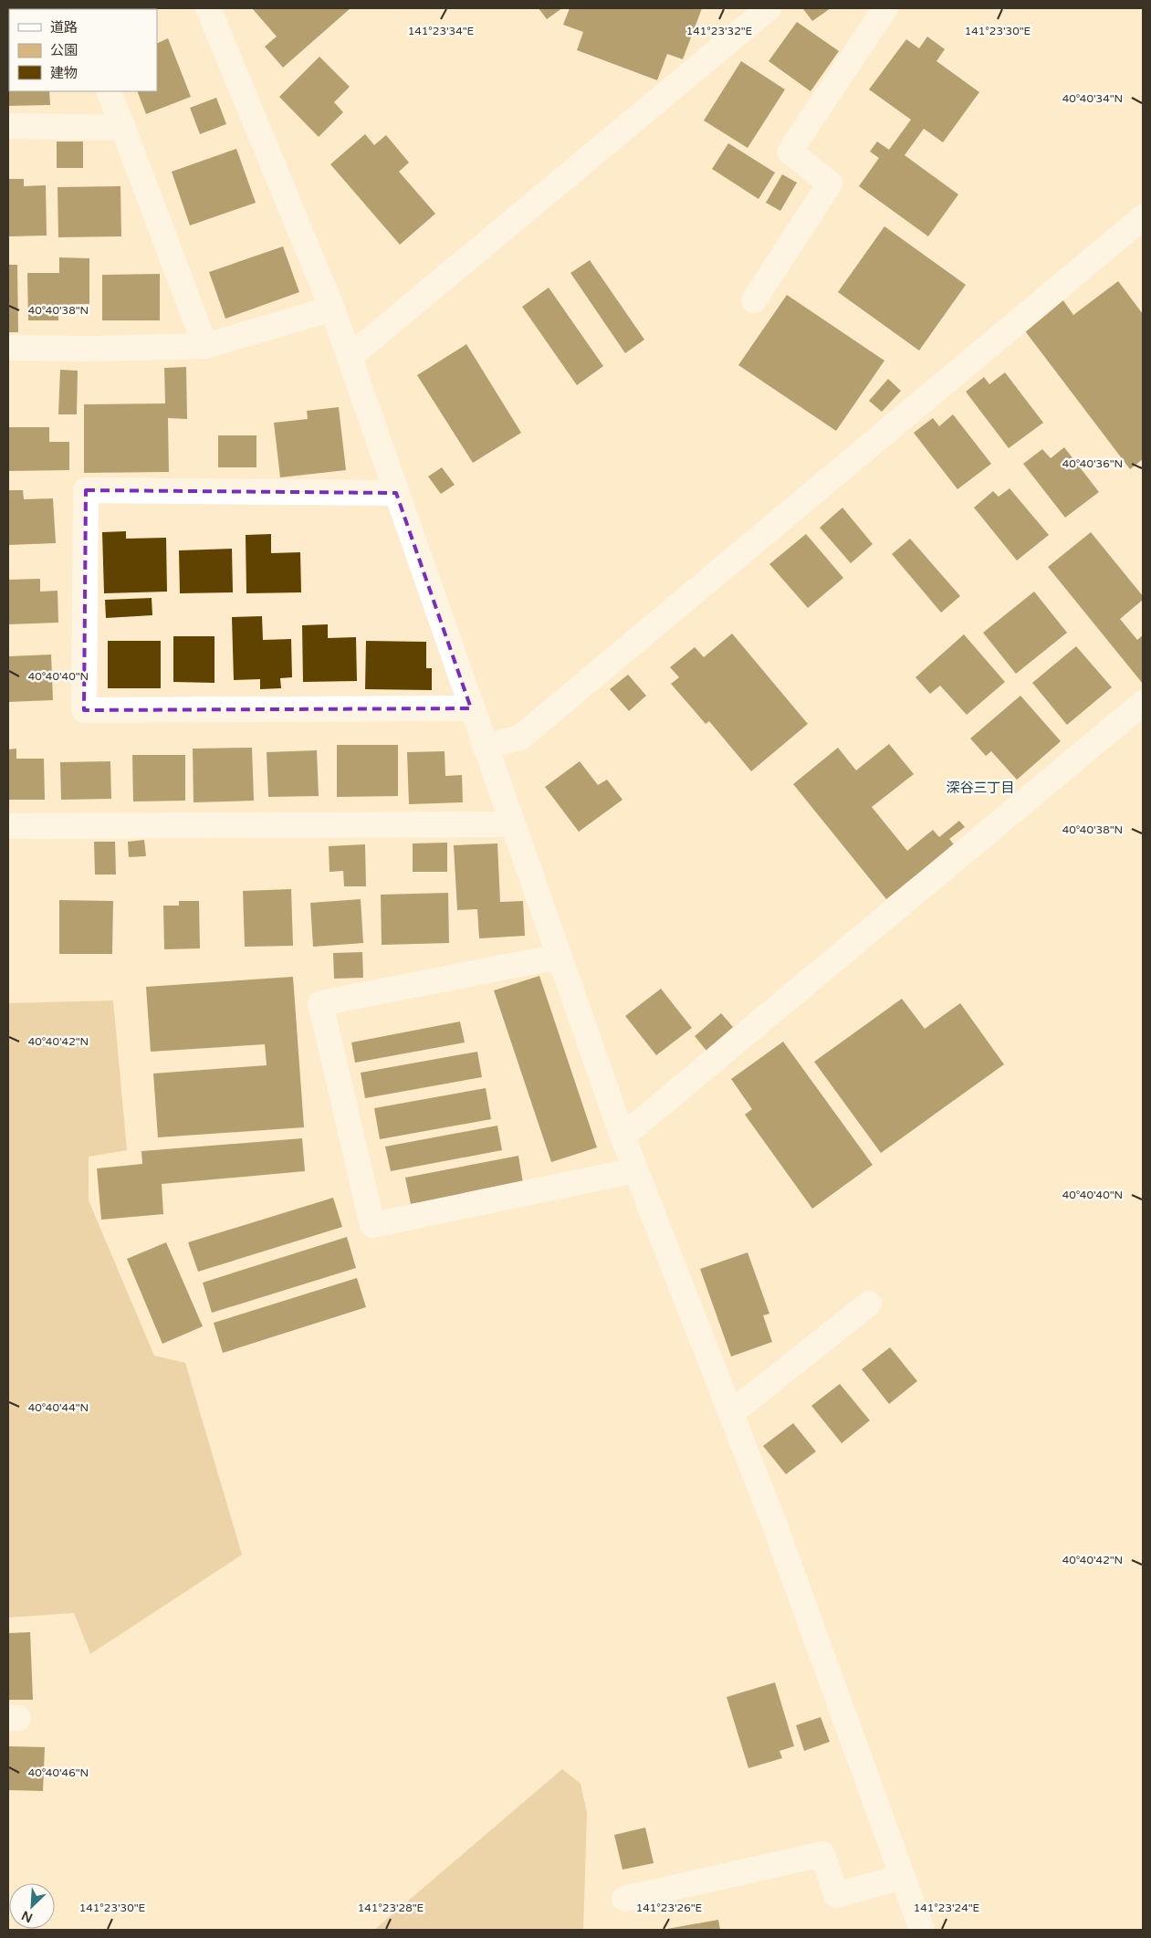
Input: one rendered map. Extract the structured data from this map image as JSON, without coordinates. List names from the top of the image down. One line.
{"districts":["深谷三丁目"],"legend":["道路","公園","建物"],"north":"bottom left","coordinates":["141°23'34\"E","141°23'32\"E","141°23'30\"E","40°40'34\"N","40°40'38\"N","40°40'36\"N","40°40'40\"N","40°40'42\"N","40°40'44\"N","40°40'46\"N","141°23'28\"E","141°23'26\"E","141°23'24\"E"]}
